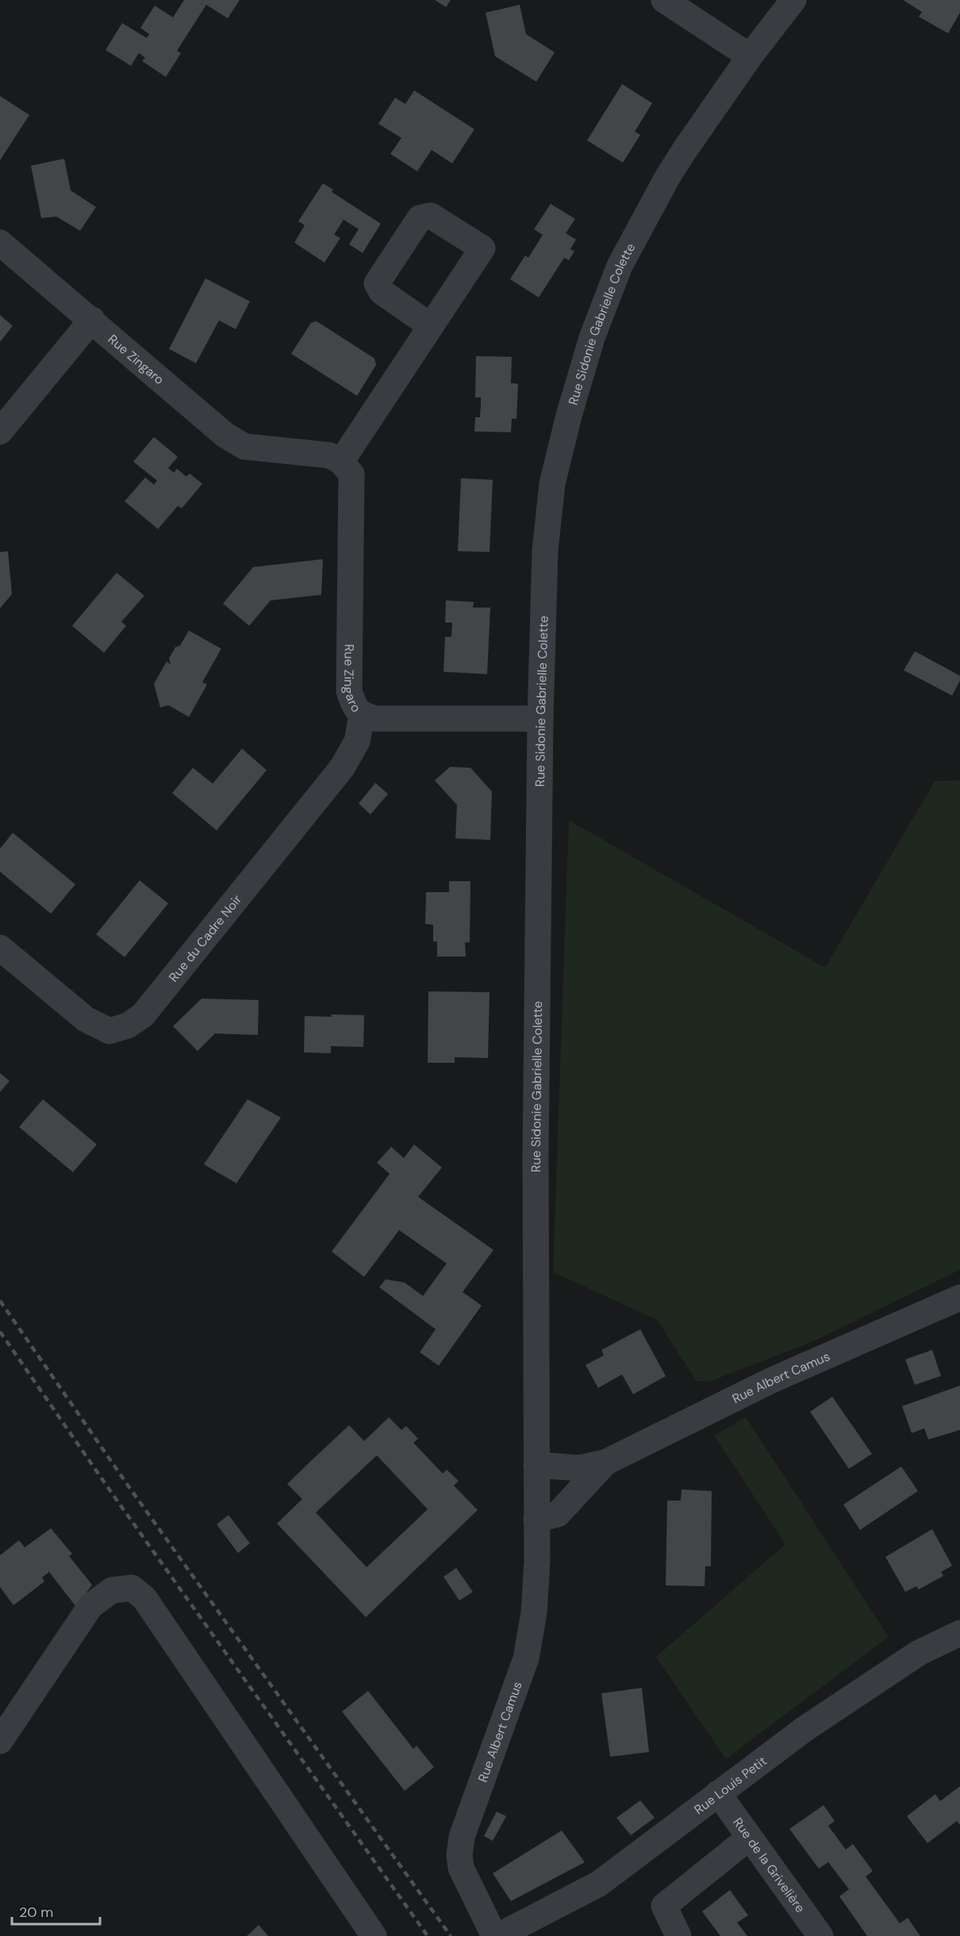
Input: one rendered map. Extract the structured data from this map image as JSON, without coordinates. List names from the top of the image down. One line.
{"streets":{"street":["Rue Sidonie Gabrielle Colette","Rue Zingaro","Rue du Cadre Noir","Rue Albert Camus","Rue Louis Petit","Rue de la Grivelière"]},"crossings":[["Rue Sidonie Gabrielle Colette","Rue Zingaro"],["Rue Sidonie Gabrielle Colette","Rue Albert Camus"],["Rue Zingaro","Rue du Cadre Noir"],["Rue Louis Petit","Rue de la Grivelière"]],"scale_bar":"20 m"}
